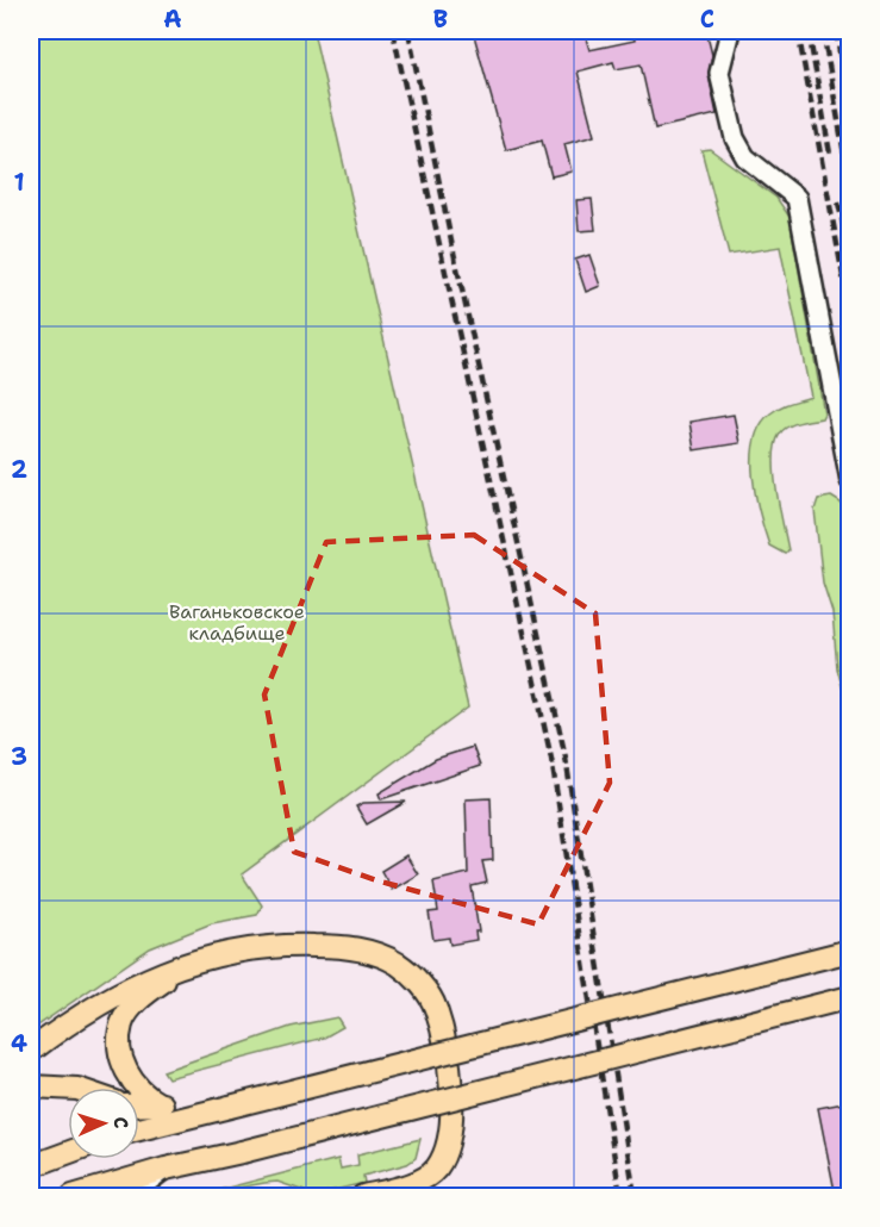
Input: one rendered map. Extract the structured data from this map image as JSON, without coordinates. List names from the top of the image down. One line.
{"parks":["Ваганьковское кладбище"],"north":"right","grid":{"columns":["A","B","C"],"rows":["1","2","3","4"]}}
